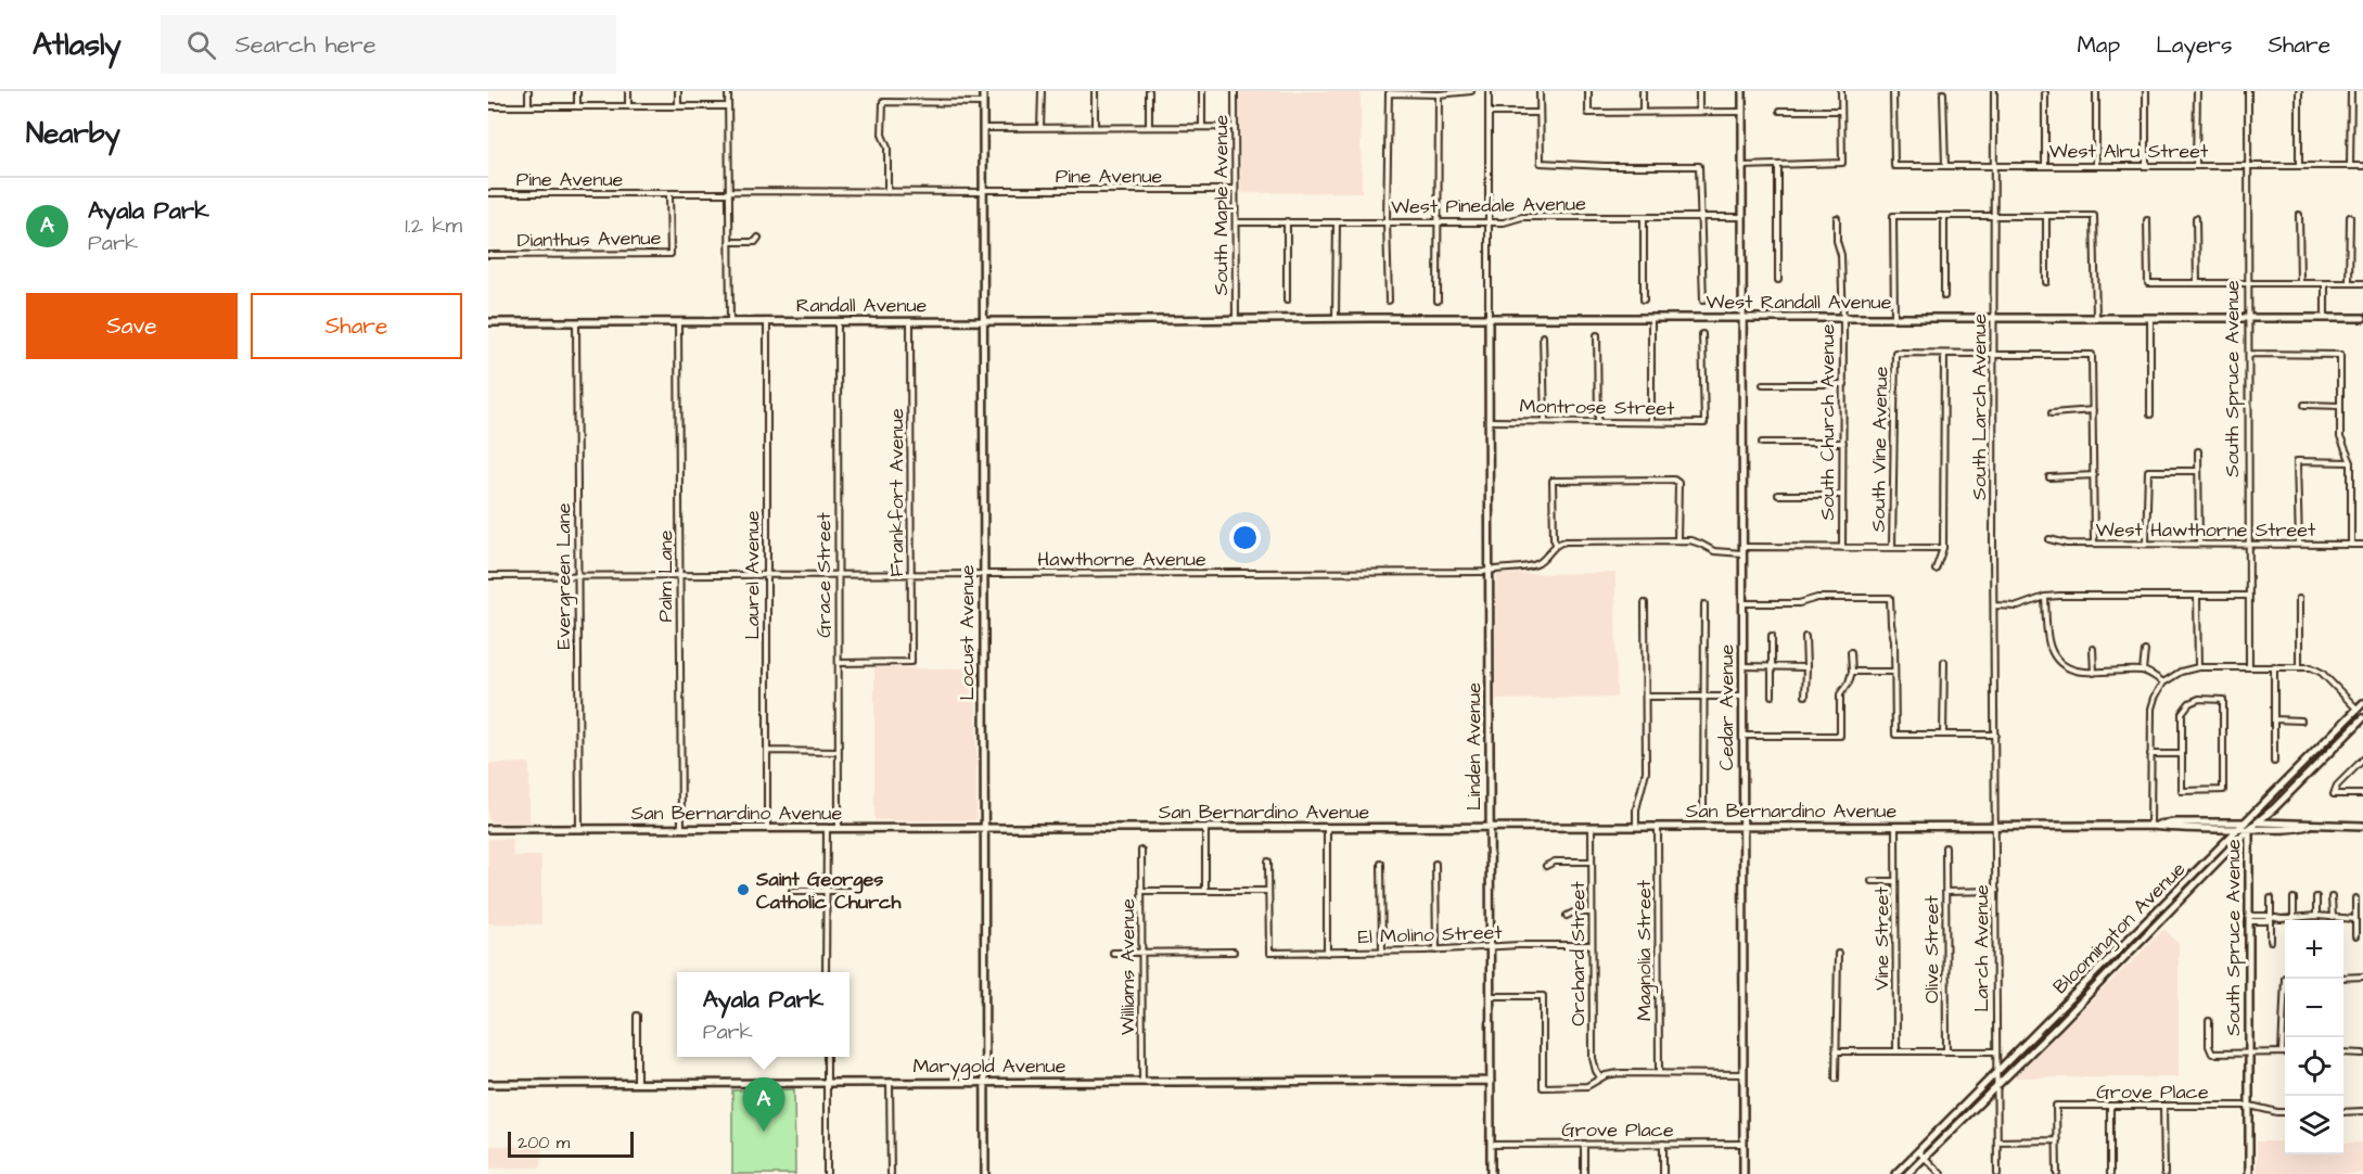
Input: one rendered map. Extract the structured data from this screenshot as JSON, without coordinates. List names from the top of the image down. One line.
{"streets":{"street":["West Alru Street","Pine Avenue","South Maple Avenue","West Pinedale Avenue","Dianthus Avenue","West Randall Avenue","Randall Avenue","South Spruce Avenue","Montrose Street","South Larch Avenue","South Church Avenue","South Vine Avenue","Frankfort Avenue","West Hawthorne Street","Hawthorne Avenue","Laurel Avenue","Grace Street","Evergreen Lane","Palm Lane","Locust Avenue","Cedar Avenue","Linden Avenue","San Bernardino Avenue","Bloomington Avenue","El Molino Street","Vine Street","Larch Avenue","Olive Street","Magnolia Street","Orchard Street","Williams Avenue","Marygold Avenue","Grove Place"]},"crossings":[["West Alru Street","South Spruce Avenue"],["West Alru Street","South Larch Avenue"],["Pine Avenue","South Maple Avenue"],["Pine Avenue","Dianthus Avenue"],["Pine Avenue","Locust Avenue"],["South Maple Avenue","West Pinedale Avenue"],["South Maple Avenue","West Randall Avenue"],["South Maple Avenue","Randall Avenue"],["West Pinedale Avenue","Cedar Avenue"],["West Randall Avenue","Randall Avenue"],["West Randall Avenue","South Spruce Avenue"],["West Randall Avenue","South Larch Avenue"],["West Randall Avenue","South Church Avenue"],["West Randall Avenue","Cedar Avenue"],["West Randall Avenue","Linden Avenue"],["Randall Avenue","Frankfort Avenue"],["Randall Avenue","Laurel Avenue"],["Randall Avenue","Grace Street"],["Randall Avenue","Evergreen Lane"],["Randall Avenue","Palm Lane"],["Randall Avenue","Locust Avenue"],["South Spruce Avenue","West Hawthorne Street"],["South Spruce Avenue","Bloomington Avenue"],["South Spruce Avenue","Grove Place"],["Montrose Street","Linden Avenue"],["South Larch Avenue","Larch Avenue"],["Frankfort Avenue","Hawthorne Avenue"],["Frankfort Avenue","Grace Street"],["Hawthorne Avenue","Laurel Avenue"],["Hawthorne Avenue","Grace Street"],["Hawthorne Avenue","Evergreen Lane"],["Hawthorne Avenue","Palm Lane"],["Hawthorne Avenue","Locust Avenue"],["Hawthorne Avenue","Linden Avenue"],["Laurel Avenue","San Bernardino Avenue"],["Grace Street","San Bernardino Avenue"],["Evergreen Lane","San Bernardino Avenue"],["Palm Lane","San Bernardino Avenue"],["Locust Avenue","San Bernardino Avenue"],["Locust Avenue","Marygold Avenue"],["Cedar Avenue","San Bernardino Avenue"],["Cedar Avenue","Grove Place"],["Linden Avenue","San Bernardino Avenue"],["Linden Avenue","El Molino Street"],["Linden Avenue","Marygold Avenue"],["Linden Avenue","Grove Place"],["San Bernardino Avenue","Vine Street"],["San Bernardino Avenue","Larch Avenue"],["San Bernardino Avenue","Magnolia Street"],["San Bernardino Avenue","Orchard Street"],["Bloomington Avenue","Larch Avenue"],["El Molino Street","Orchard Street"],["Williams Avenue","Marygold Avenue"]],"places":["Saint Georges Catholic Church"],"scale_bar":"200 m","page":{"header":"Atlasly","search":"Search here","nav":["Map","Layers","Share"],"heading":"Nearby","list":[{"mark":"A","name":"Ayala Park","note":"Park","value":"1.2 km"}],"buttons":["Save","Share"],"map_buttons":["+","−"],"popup":["Ayala Park","Park"],"pins":"A","scale":"200 m"}}
